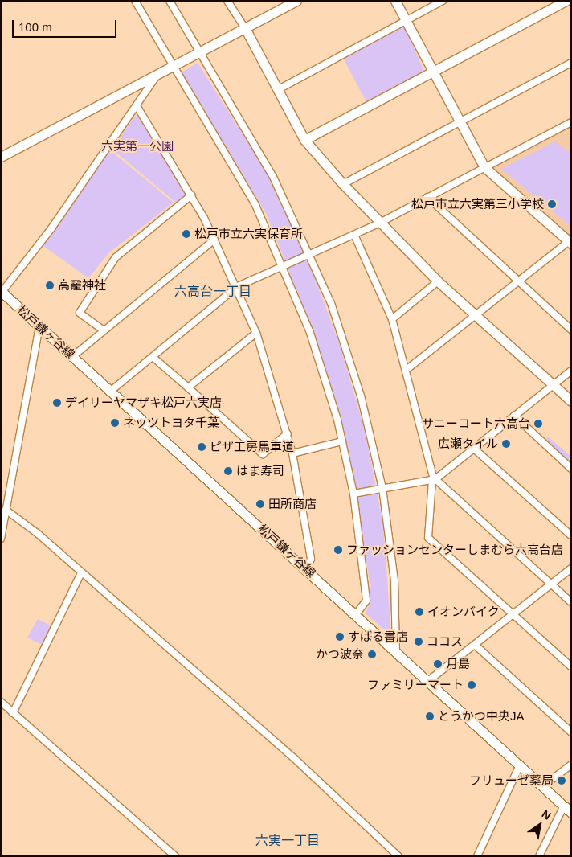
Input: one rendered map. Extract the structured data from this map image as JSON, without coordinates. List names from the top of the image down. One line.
{"streets":{"street":["松戸鎌ヶ谷線"]},"districts":["六高台一丁目","六実一丁目"],"parks":["六実第一公園"],"places":["松戸市立六実第三小学校","松戸市立六実保育所","高靇神社","デイリーヤマザキ松戸六実店","ネッツトヨタ千葉","サニーコート六高台","広瀬タイル","ピザ工房馬車道","はま寿司","田所商店","ファッションセンターしまむら六高台店","イオンバイク","すばる書店","ココス","かつ波奈","月島","ファミリーマート","とうかつ中央JA","フリューゼ薬局"],"scale_bar":"100 m","north":"top right"}
